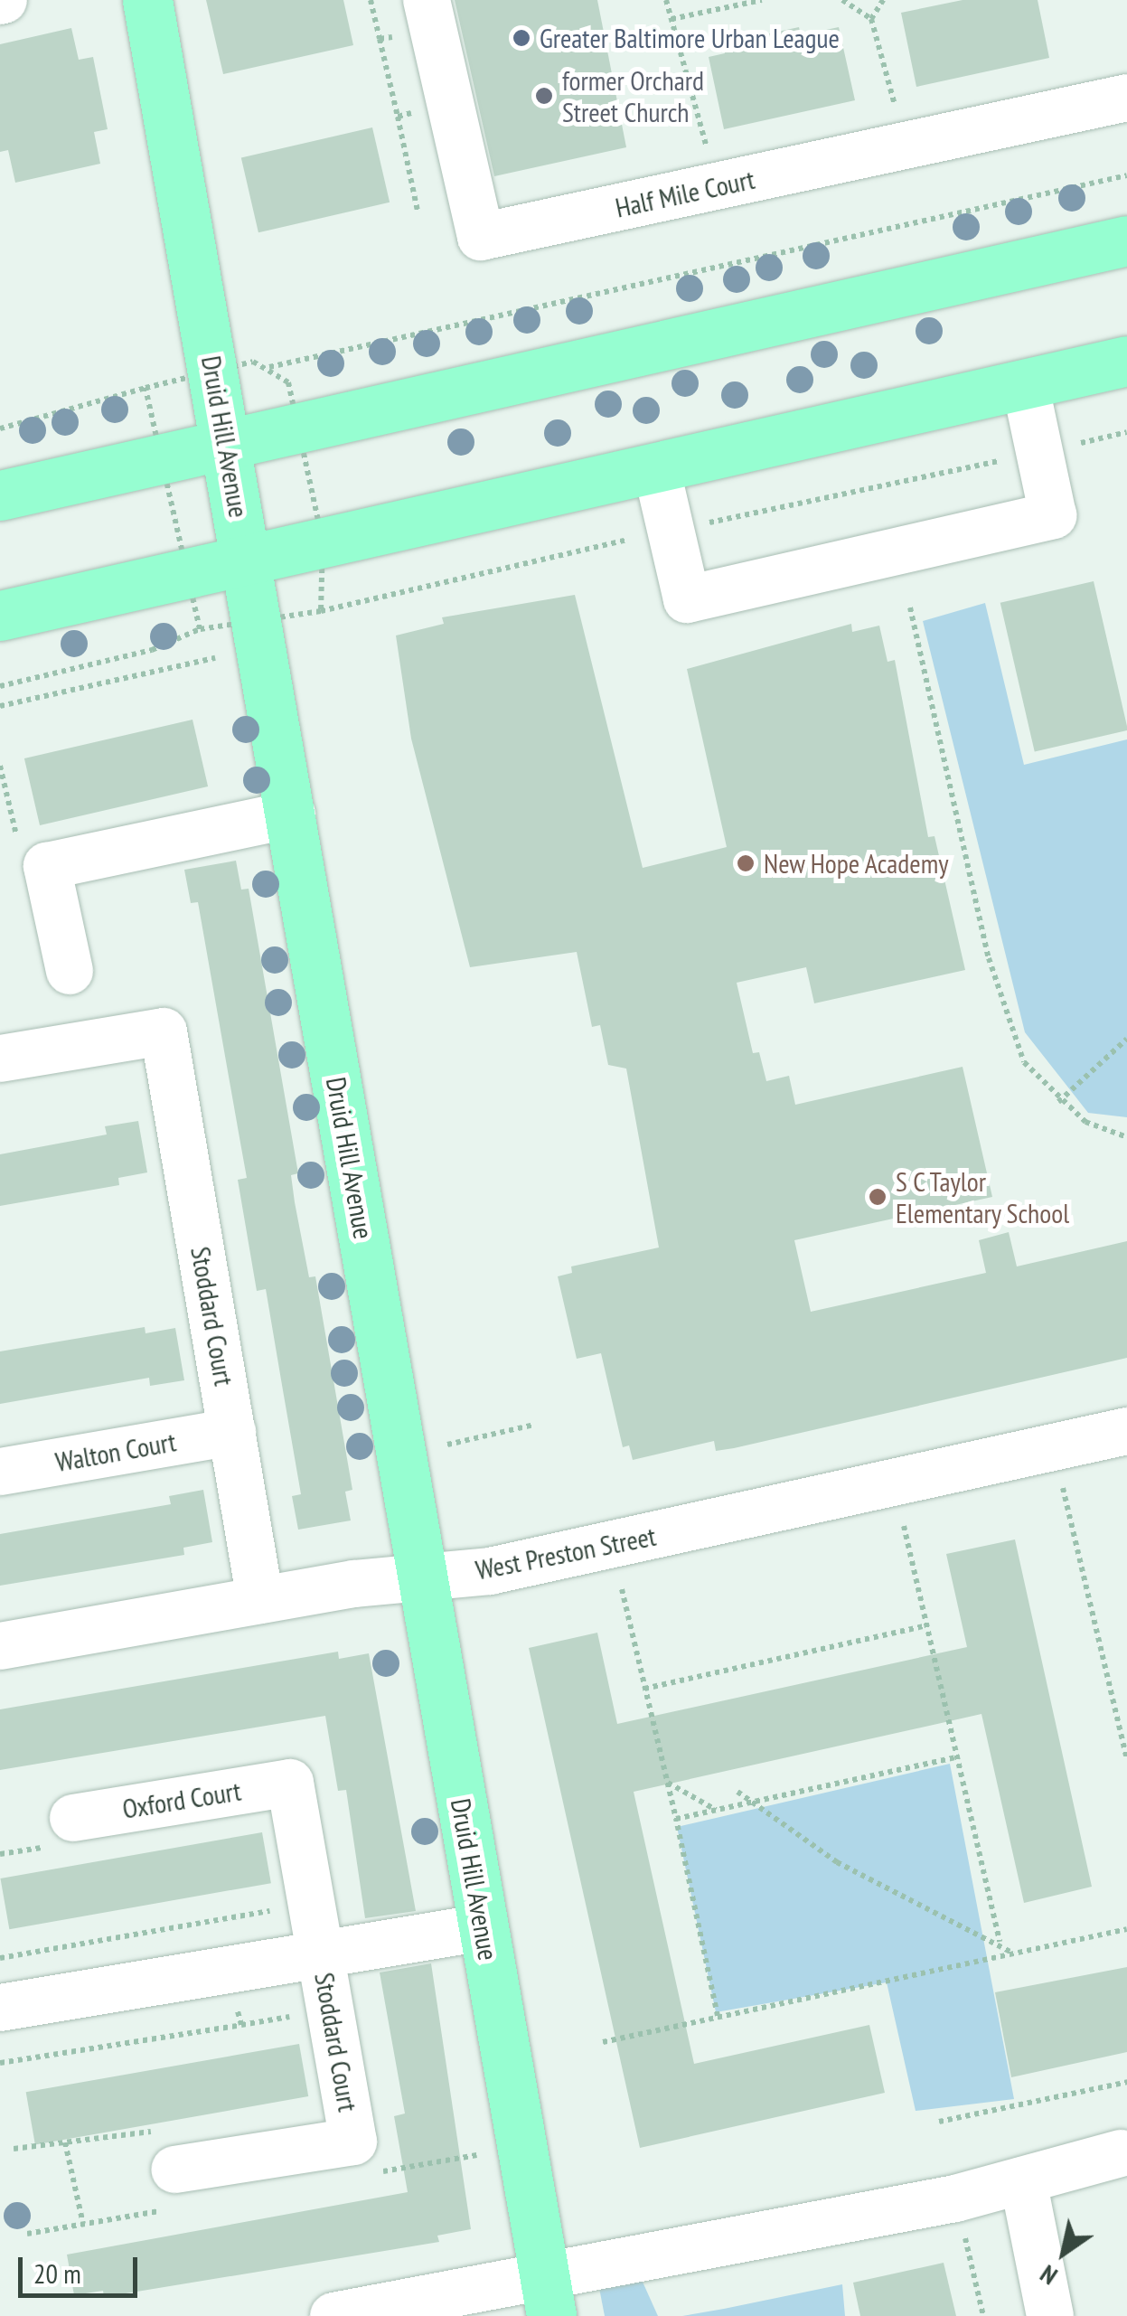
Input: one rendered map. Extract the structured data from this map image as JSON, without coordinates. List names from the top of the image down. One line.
{"streets":{"main road":["Druid Hill Avenue"],"street":["Half Mile Court","Stoddard Court","Walton Court","West Preston Street","Oxford Court"]},"crossings":[["Druid Hill Avenue","West Preston Street"],["Stoddard Court","Walton Court"],["Stoddard Court","West Preston Street"],["Stoddard Court","Oxford Court"]],"places":["Greater Baltimore Urban League","former Orchard Street Church","New Hope Academy","S C Taylor Elementary School"],"scale_bar":"20 m","north":"bottom left"}
